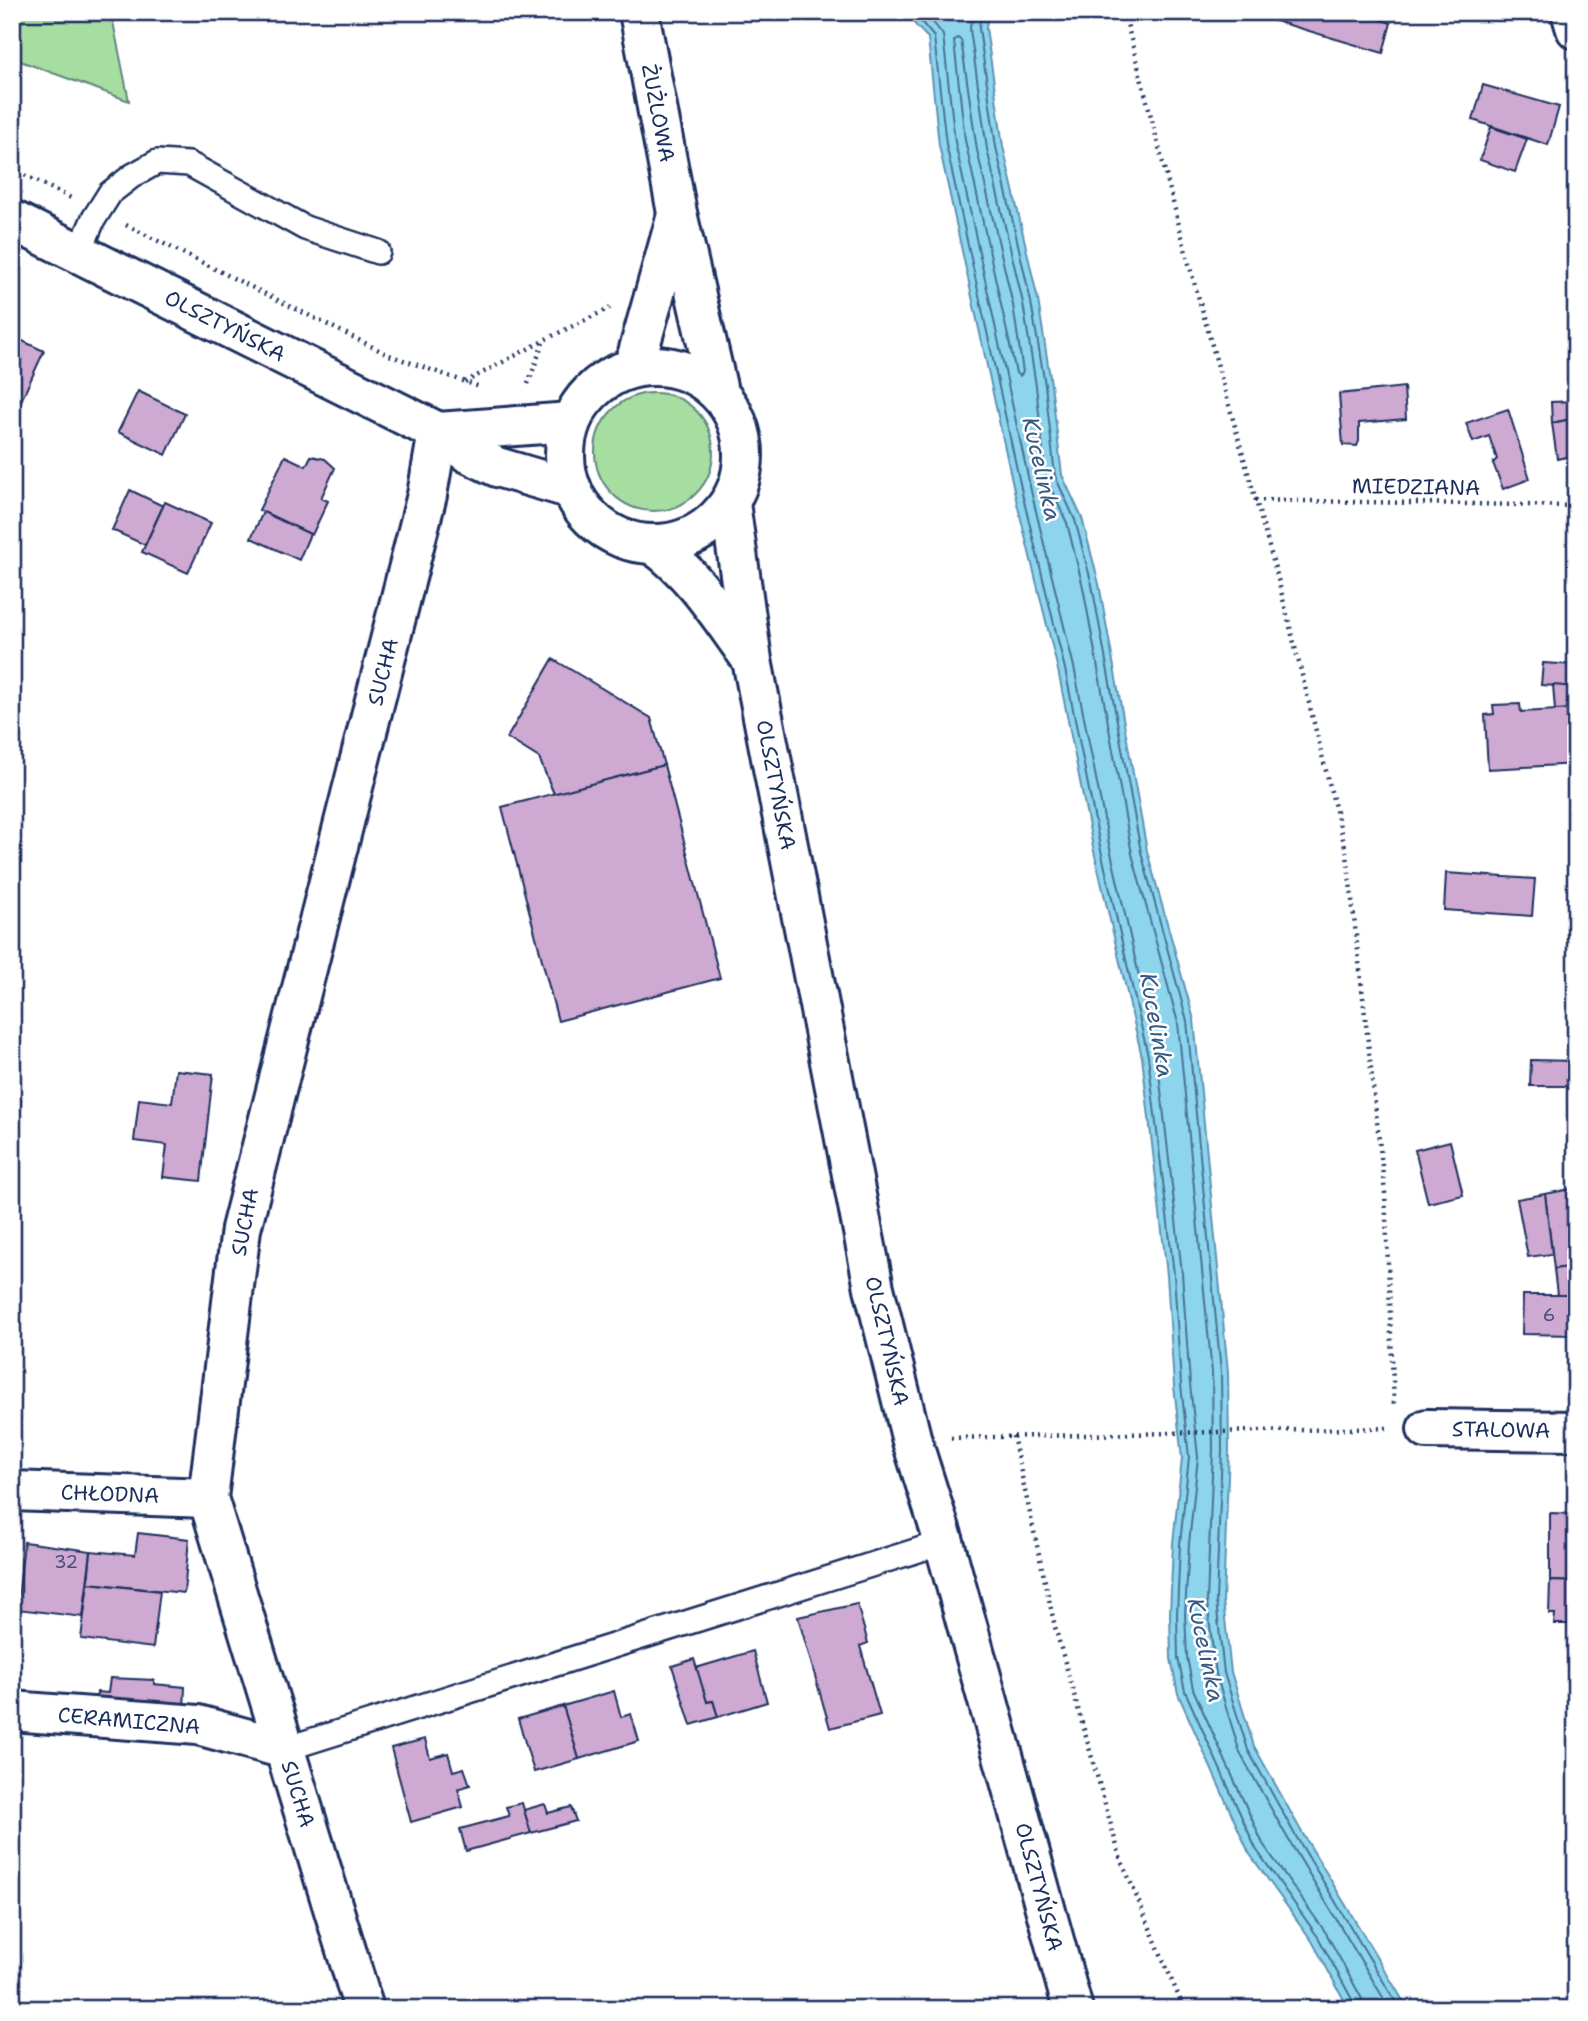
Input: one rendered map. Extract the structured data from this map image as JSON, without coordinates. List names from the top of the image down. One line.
{"streets":{"street":["ŻUŻLOWA","OLSZTYŃSKA","SUCHA","STALOWA","CHŁODNA","CERAMICZNA"],"path":["MIEDZIANA"]},"crossings":[["ŻUŻLOWA","OLSZTYŃSKA"],["OLSZTYŃSKA","SUCHA"],["SUCHA","CHŁODNA"],["SUCHA","CERAMICZNA"]],"water":["Kucelinka"],"house_numbers":["6","32"]}
